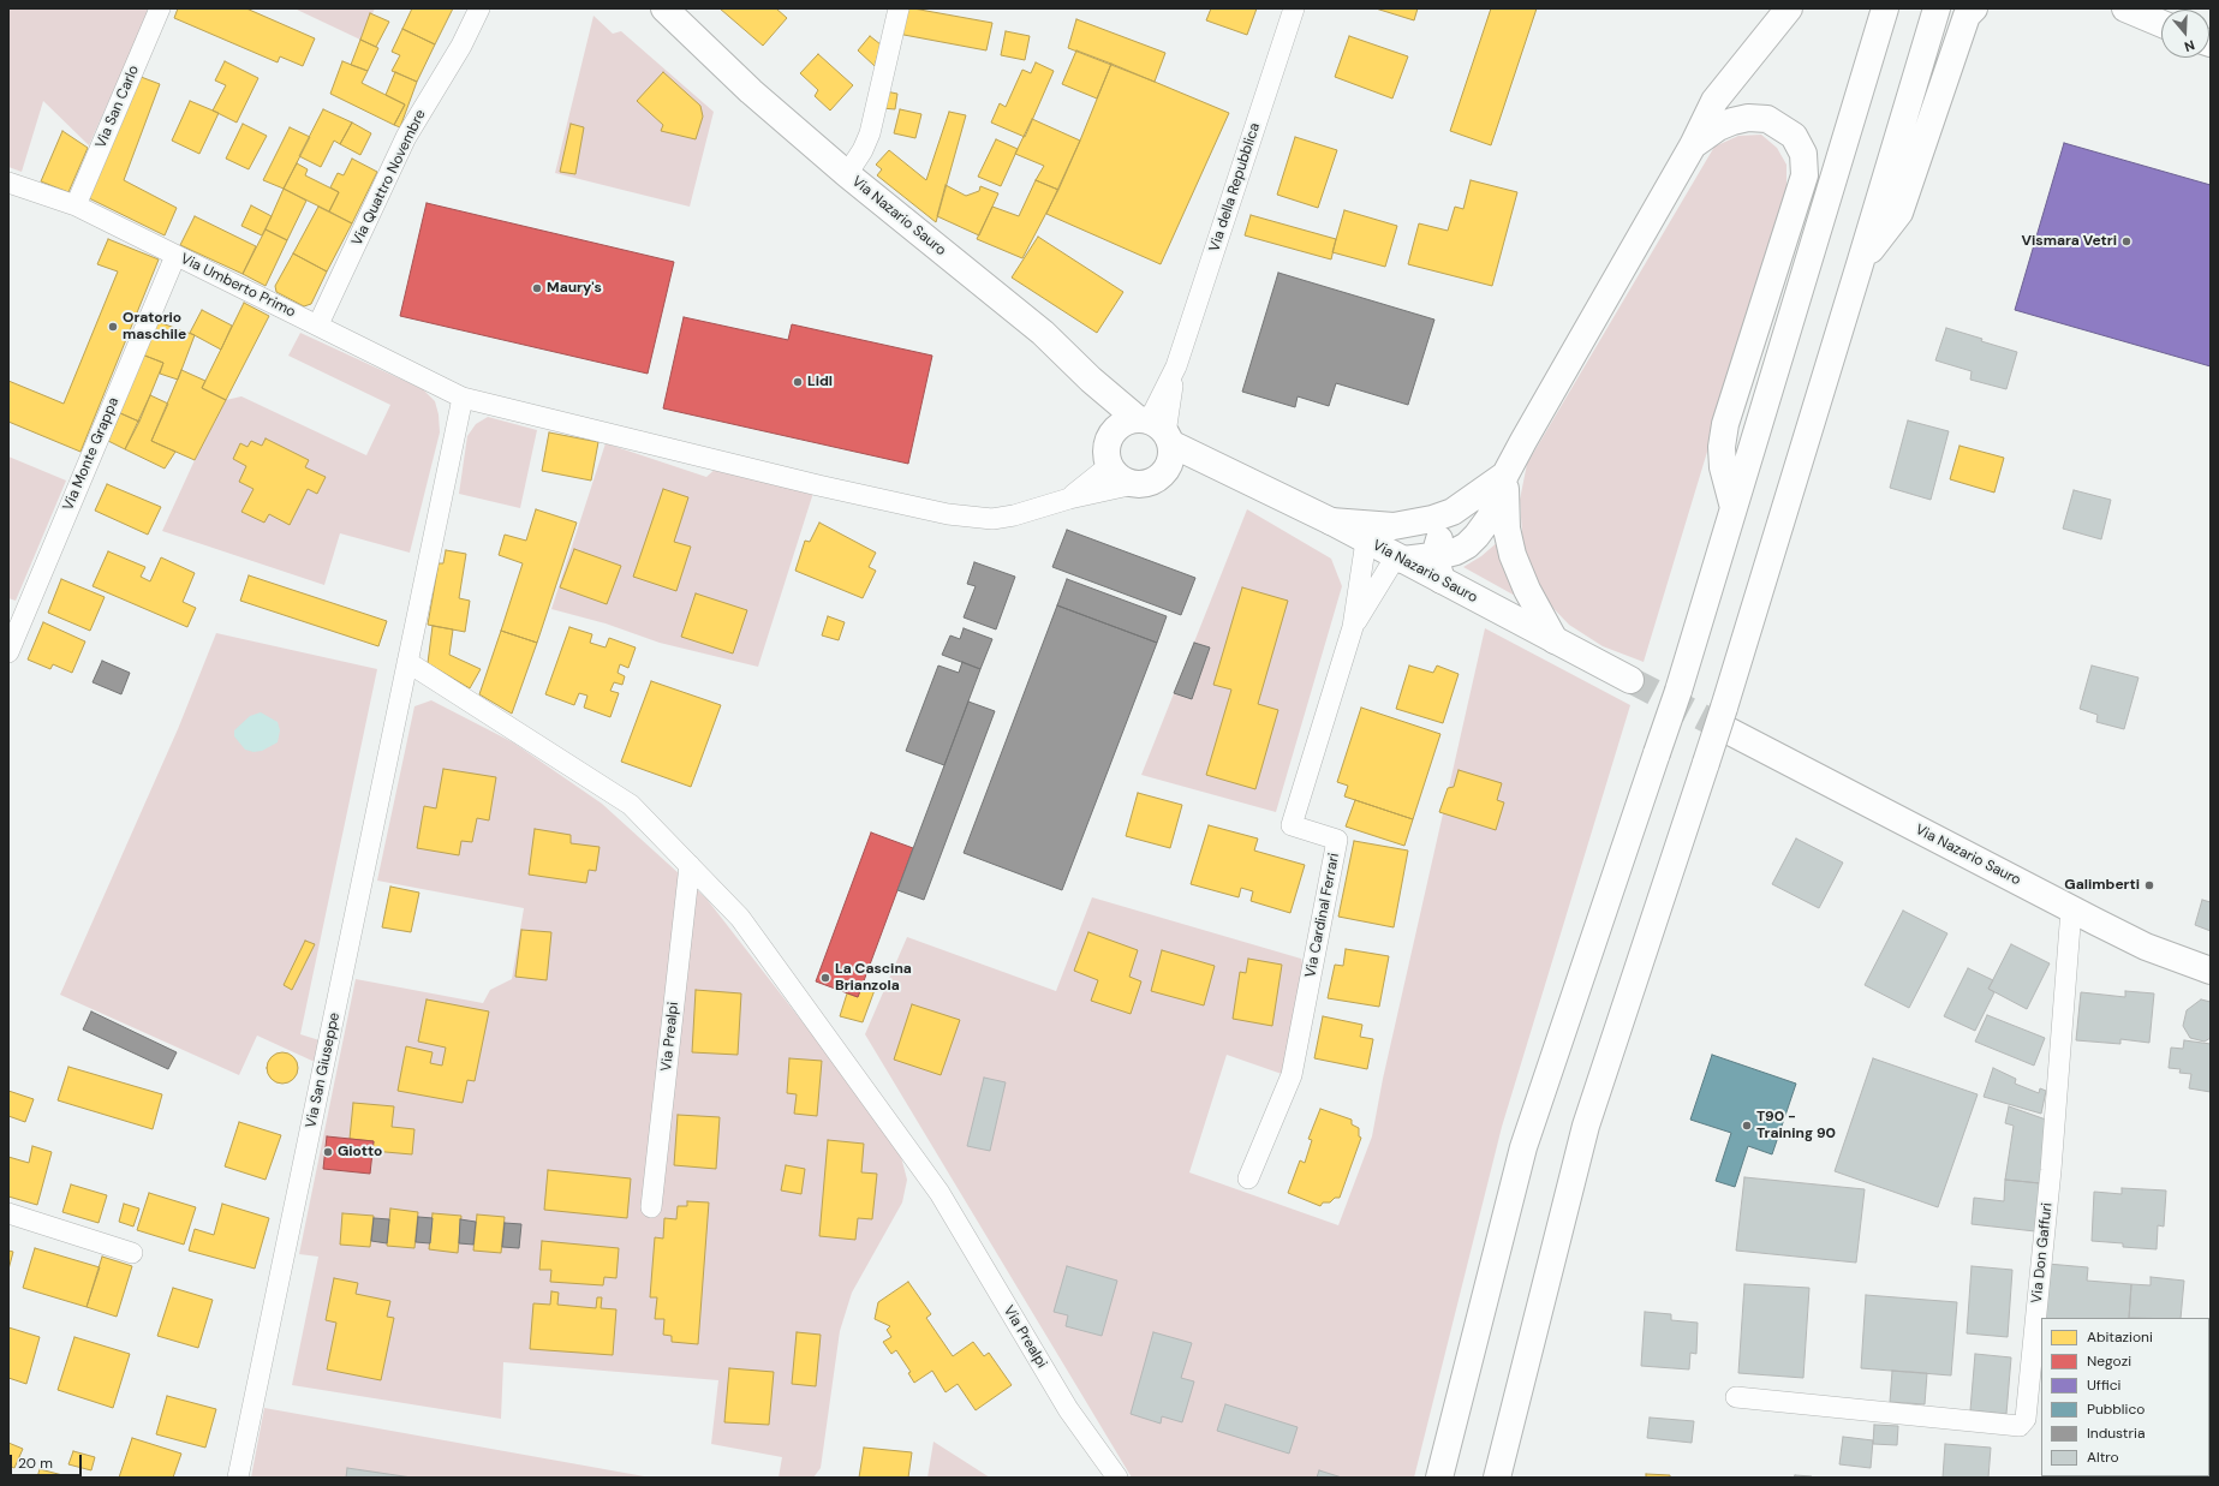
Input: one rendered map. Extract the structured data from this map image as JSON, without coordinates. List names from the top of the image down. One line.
{"streets":{"main road":["Via Nazario Sauro"],"street":["Via San Carlo","Via Quattro Novembre","Via della Repubblica","Via Umberto Primo","Via Monte Grappa","Via Cardinal Ferrari","Via Prealpi","Via San Giuseppe","Via Don Gaffuri"]},"crossings":[["Via San Carlo","Via Umberto Primo"],["Via Quattro Novembre","Via Umberto Primo"],["Via della Repubblica","Via Nazario Sauro"],["Via della Repubblica","Via Umberto Primo"],["Via Nazario Sauro","Via Umberto Primo"],["Via Nazario Sauro","Via Cardinal Ferrari"],["Via Nazario Sauro","Via Don Gaffuri"],["Via Umberto Primo","Via Monte Grappa"],["Via Umberto Primo","Via San Giuseppe"],["Via Prealpi","Via San Giuseppe"]],"places":["Vismara Vetri","Maury's","Oratorio maschile","Lidl","Galimberti","La Cascina Brianzola","T90 - Training 90","Giotto"],"legend":["Abitazioni","Negozi","Uffici","Pubblico","Industria","Altro"],"scale_bar":"20 m","north":"bottom"}
